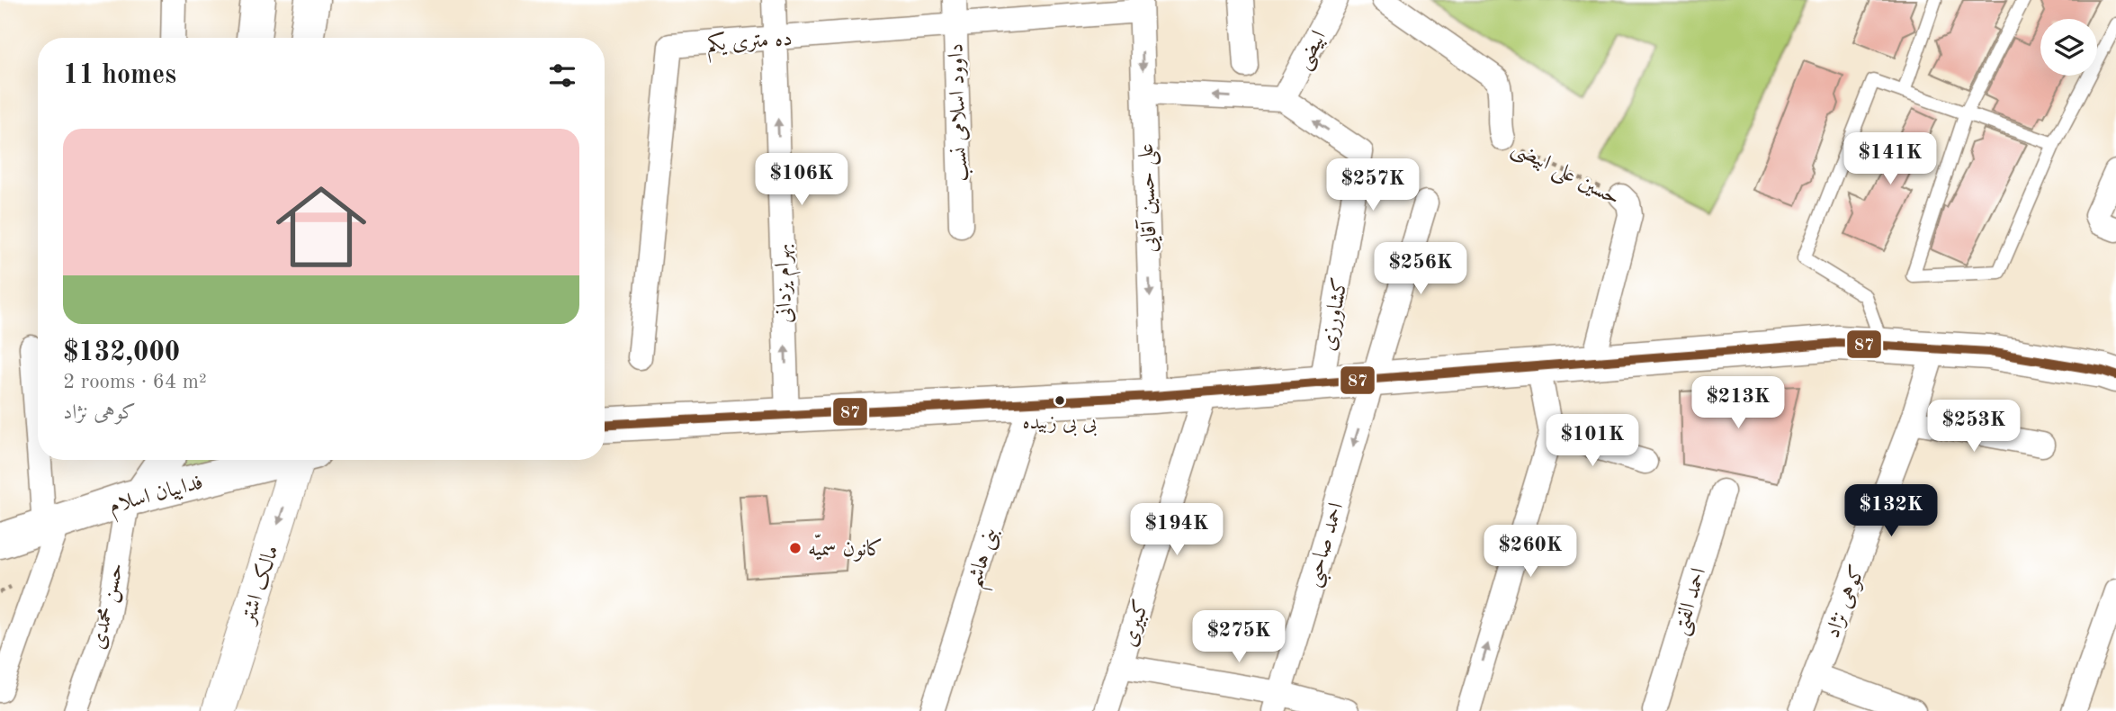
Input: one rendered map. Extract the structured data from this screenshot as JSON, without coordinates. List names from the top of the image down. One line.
{"streets":{"main road":["فداییان اسلام","مالک اشتر"],"street":["ده متری یکم","ابیضی","داوود اسلامی نسب","حسین علی ابیضی","علی حسین آقایی","بهرام یزدانی","کشاورزی","احمد صاحبی","بنی هاشم","احمد الفتی","کوهی نژاد","حسن محمدی","کبیری"]},"crossings":[["ده متری یکم","داوود اسلامی نسب"],["ده متری یکم","علی حسین آقایی"],["ده متری یکم","بهرام یزدانی"],["ابیضی","کشاورزی"],["فداییان اسلام","حسن محمدی"]],"one_way":["علی حسین آقایی","بهرام یزدانی","کشاورزی","مالک اشتر"],"places":["بی بی زبیده","کانون سمیّه"],"lines":["transit line 87"],"page":{"heading":"11 homes","list":[{"name":"$132,000","note":"2 rooms · 64 m² · کوهی نژاد"}],"price":["$141K","$106K","$257K","$256K","$213K","$253K","$101K","$132K","$194K","$260K","$275K"]}}
